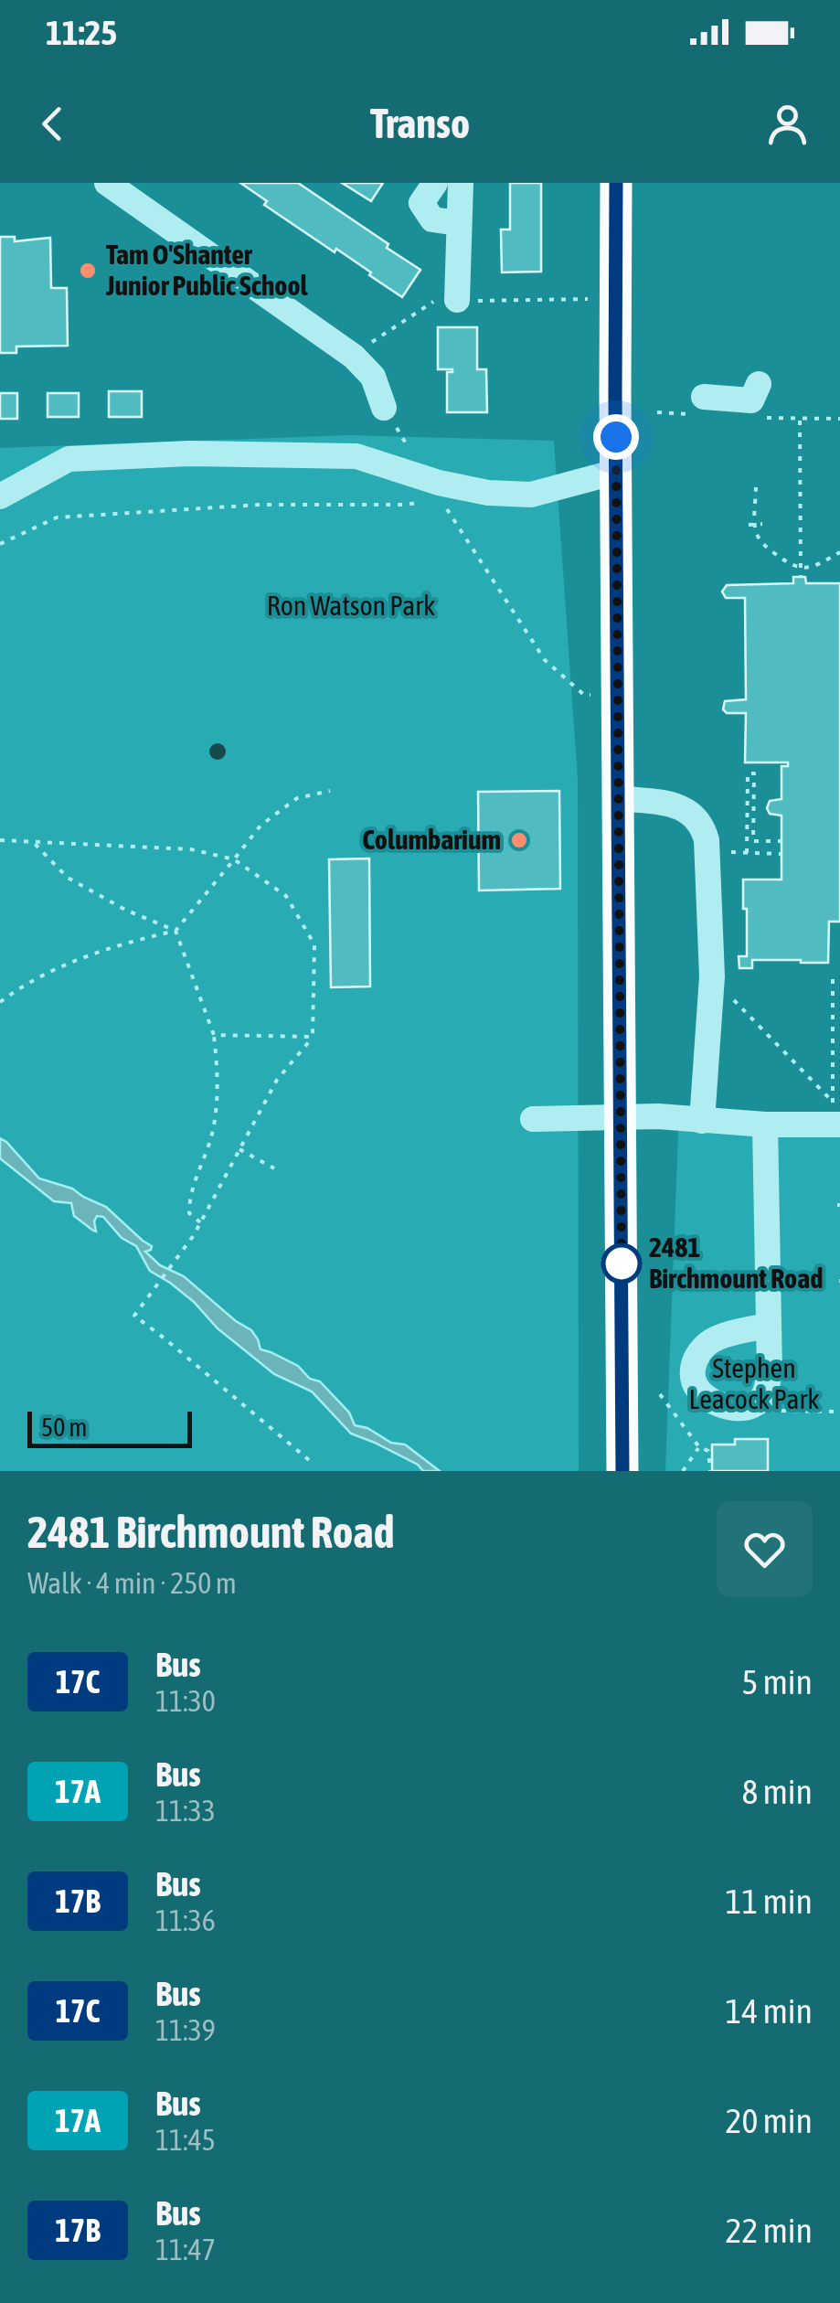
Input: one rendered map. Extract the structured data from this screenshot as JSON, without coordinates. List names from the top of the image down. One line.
{"parks":["Ron Watson Park","Stephen Leacock Park"],"places":["Tam O'Shanter Junior Public School","Columbarium","2481 Birchmount Road"],"lines":["bus line 17C"],"scale_bar":"50 m","page":{"status":"11:25","header":"Transo","scale":"50 m","heading":["2481 Birchmount Road","Walk · 4 min · 250 m"],"list":[{"mark":"17C","name":"Bus","note":"11:30","value":"5 min"},{"mark":"17A","name":"Bus","note":"11:33","value":"8 min"},{"mark":"17B","name":"Bus","note":"11:36","value":"11 min"},{"mark":"17C","name":"Bus","note":"11:39","value":"14 min"},{"mark":"17A","name":"Bus","note":"11:45","value":"20 min"},{"mark":"17B","name":"Bus","note":"11:47","value":"22 min"}]}}
